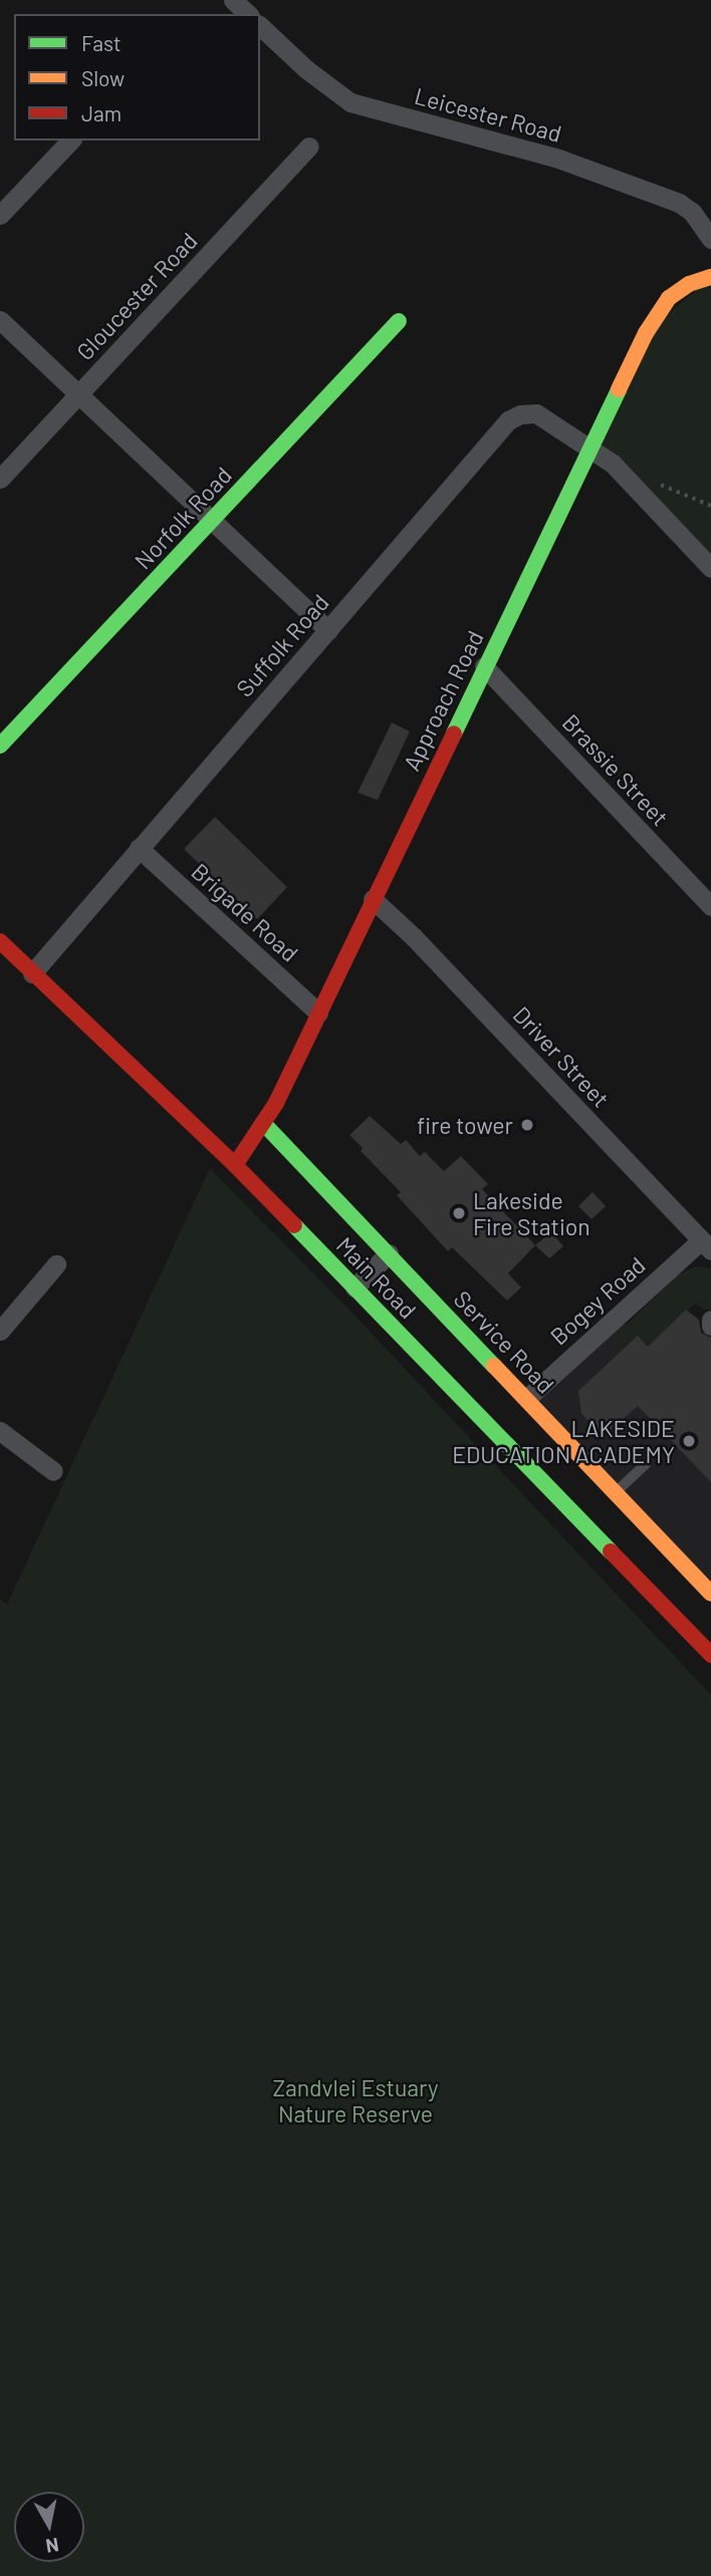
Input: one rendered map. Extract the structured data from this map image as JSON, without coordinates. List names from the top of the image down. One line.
{"streets":{"street":["Leicester Road","Gloucester Road","Norfolk Road","Suffolk Road","Approach Road","Brassie Street","Brigade Road","Driver Street","Main Road","Bogey Road","Service Road"]},"crossings":[["Suffolk Road","Approach Road"],["Suffolk Road","Brigade Road"],["Suffolk Road","Main Road"],["Approach Road","Brassie Street"],["Approach Road","Brigade Road"],["Approach Road","Driver Street"],["Approach Road","Main Road"],["Approach Road","Service Road"],["Driver Street","Bogey Road"],["Bogey Road","Service Road"]],"parks":["Zandvlei Estuary Nature Reserve"],"places":["fire tower","Lakeside Fire Station","LAKESIDE EDUCATION ACADEMY"],"legend":["Fast","Slow","Jam"],"north":"bottom"}
